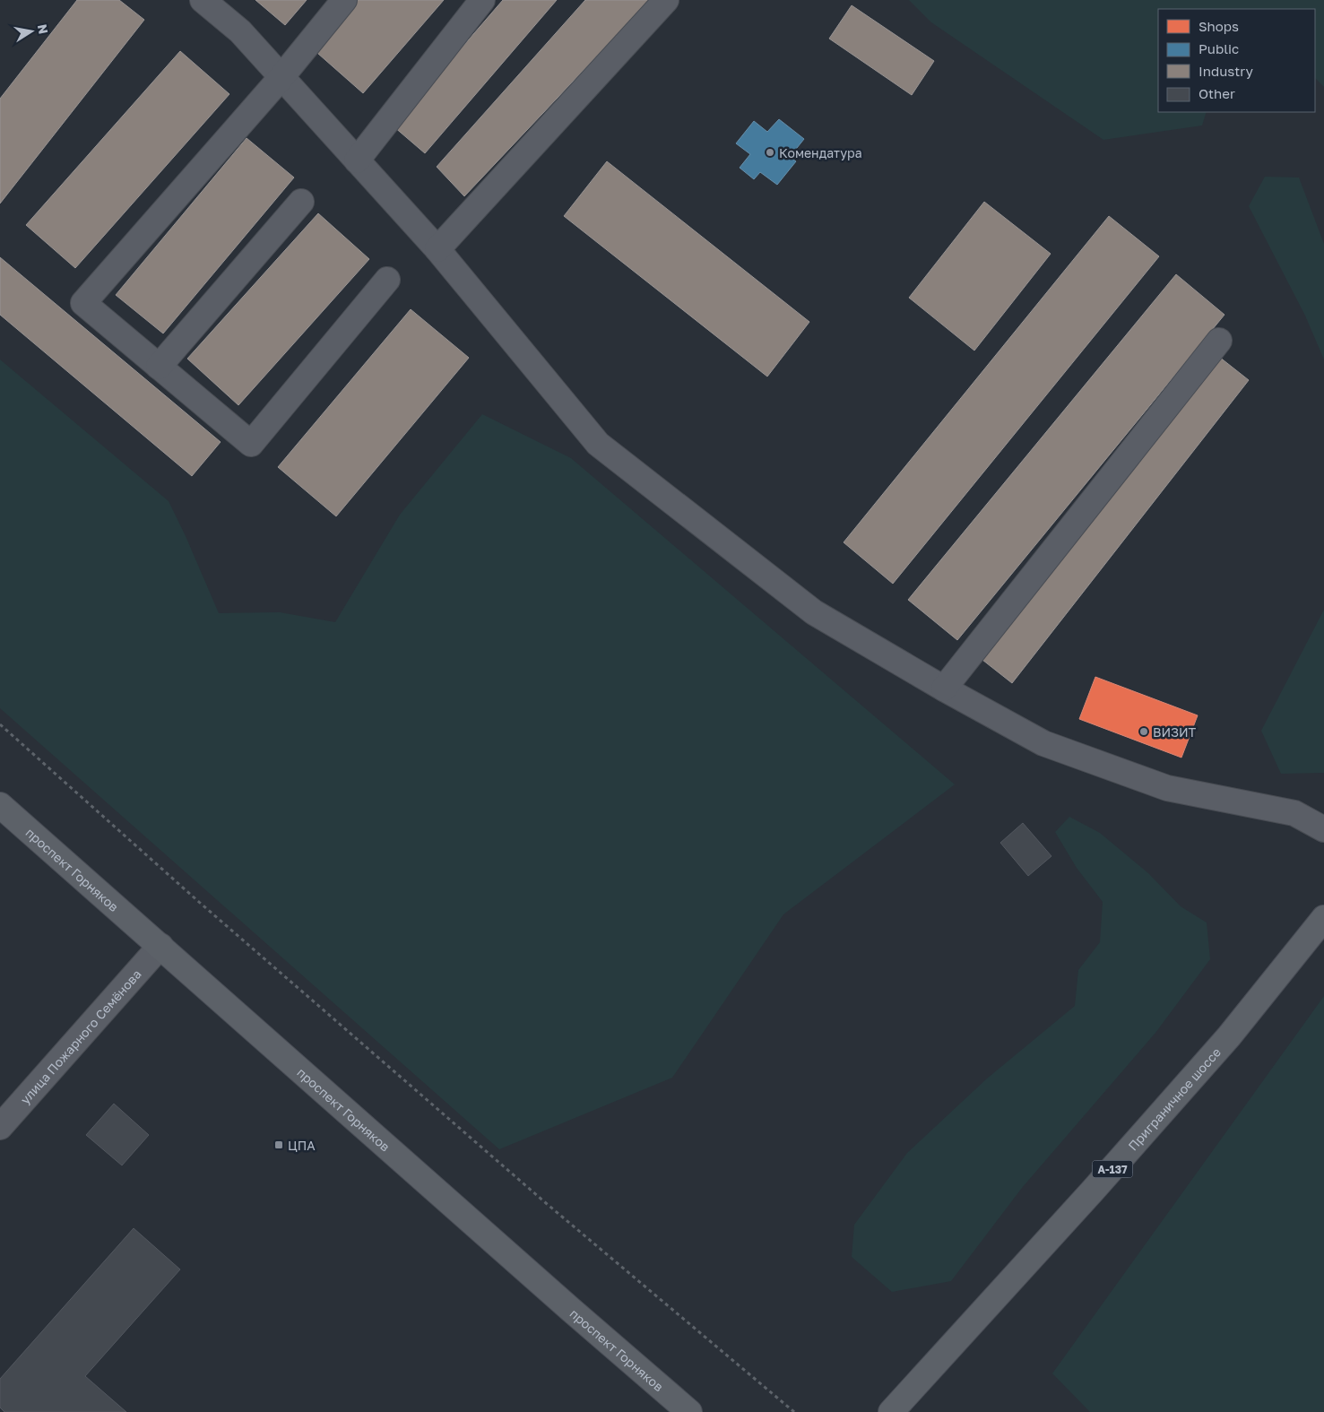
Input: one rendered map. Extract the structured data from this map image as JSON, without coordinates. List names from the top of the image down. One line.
{"streets":{"main road":["проспект Горняков","Приграничное шоссе","А-137"],"street":["улица Пожарного Семёнова"]},"crossings":[["проспект Горняков","улица Пожарного Семёнова"]],"places":{"other":["Комендатура","ВИЗИТ"],"transit":["ЦПА"]},"legend":["Shops","Public","Industry","Other"],"north":"right"}
